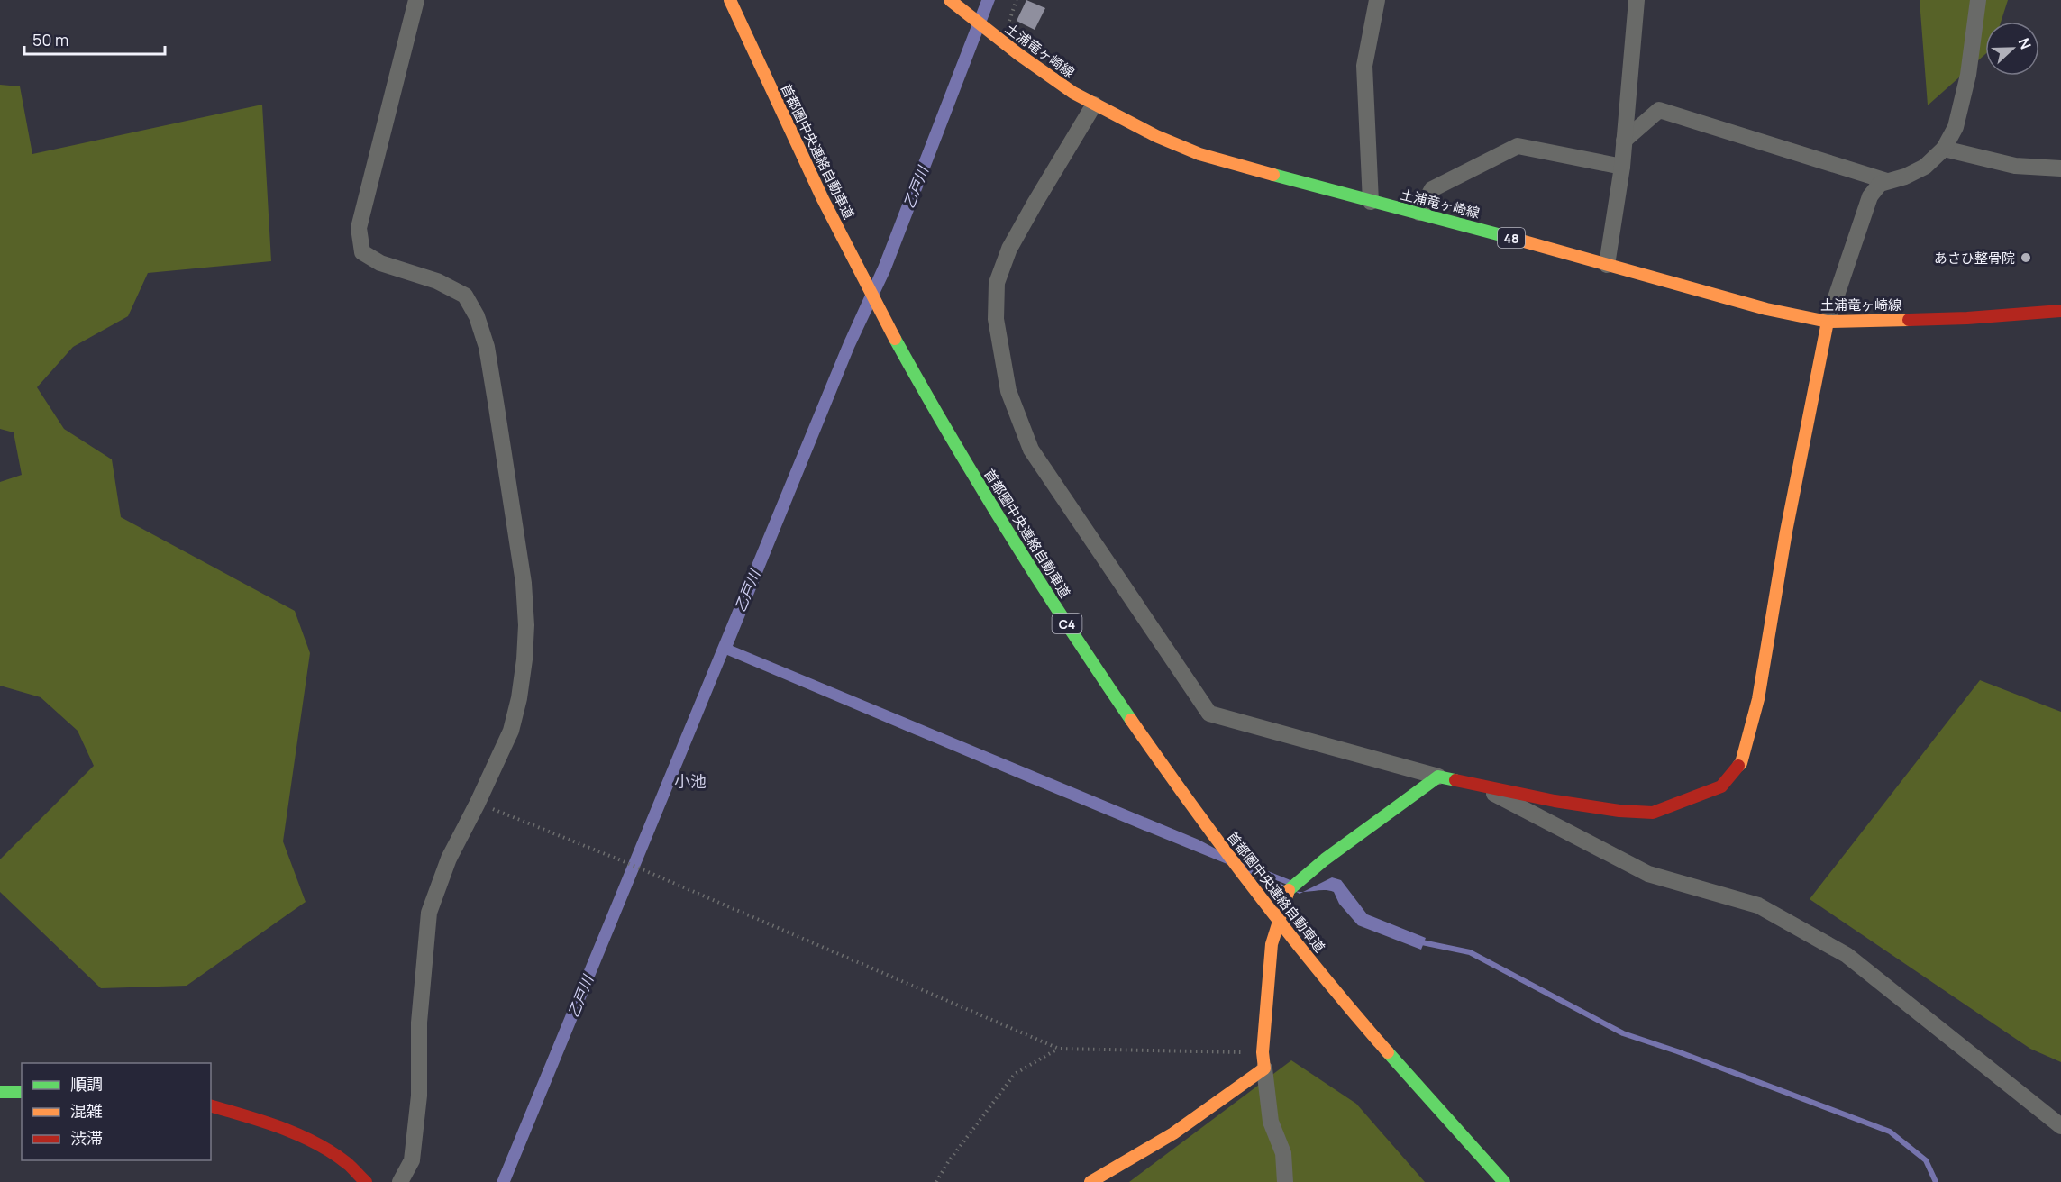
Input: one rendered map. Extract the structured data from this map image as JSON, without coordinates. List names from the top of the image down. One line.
{"streets":{"main road":["土浦竜ヶ崎線","首都圏中央連絡自動車道","48","C4"]},"districts":["小池"],"water":["乙戸川"],"places":["あさひ整骨院"],"legend":["順調","混雑","渋滞"],"scale_bar":"50 m","north":"right"}
